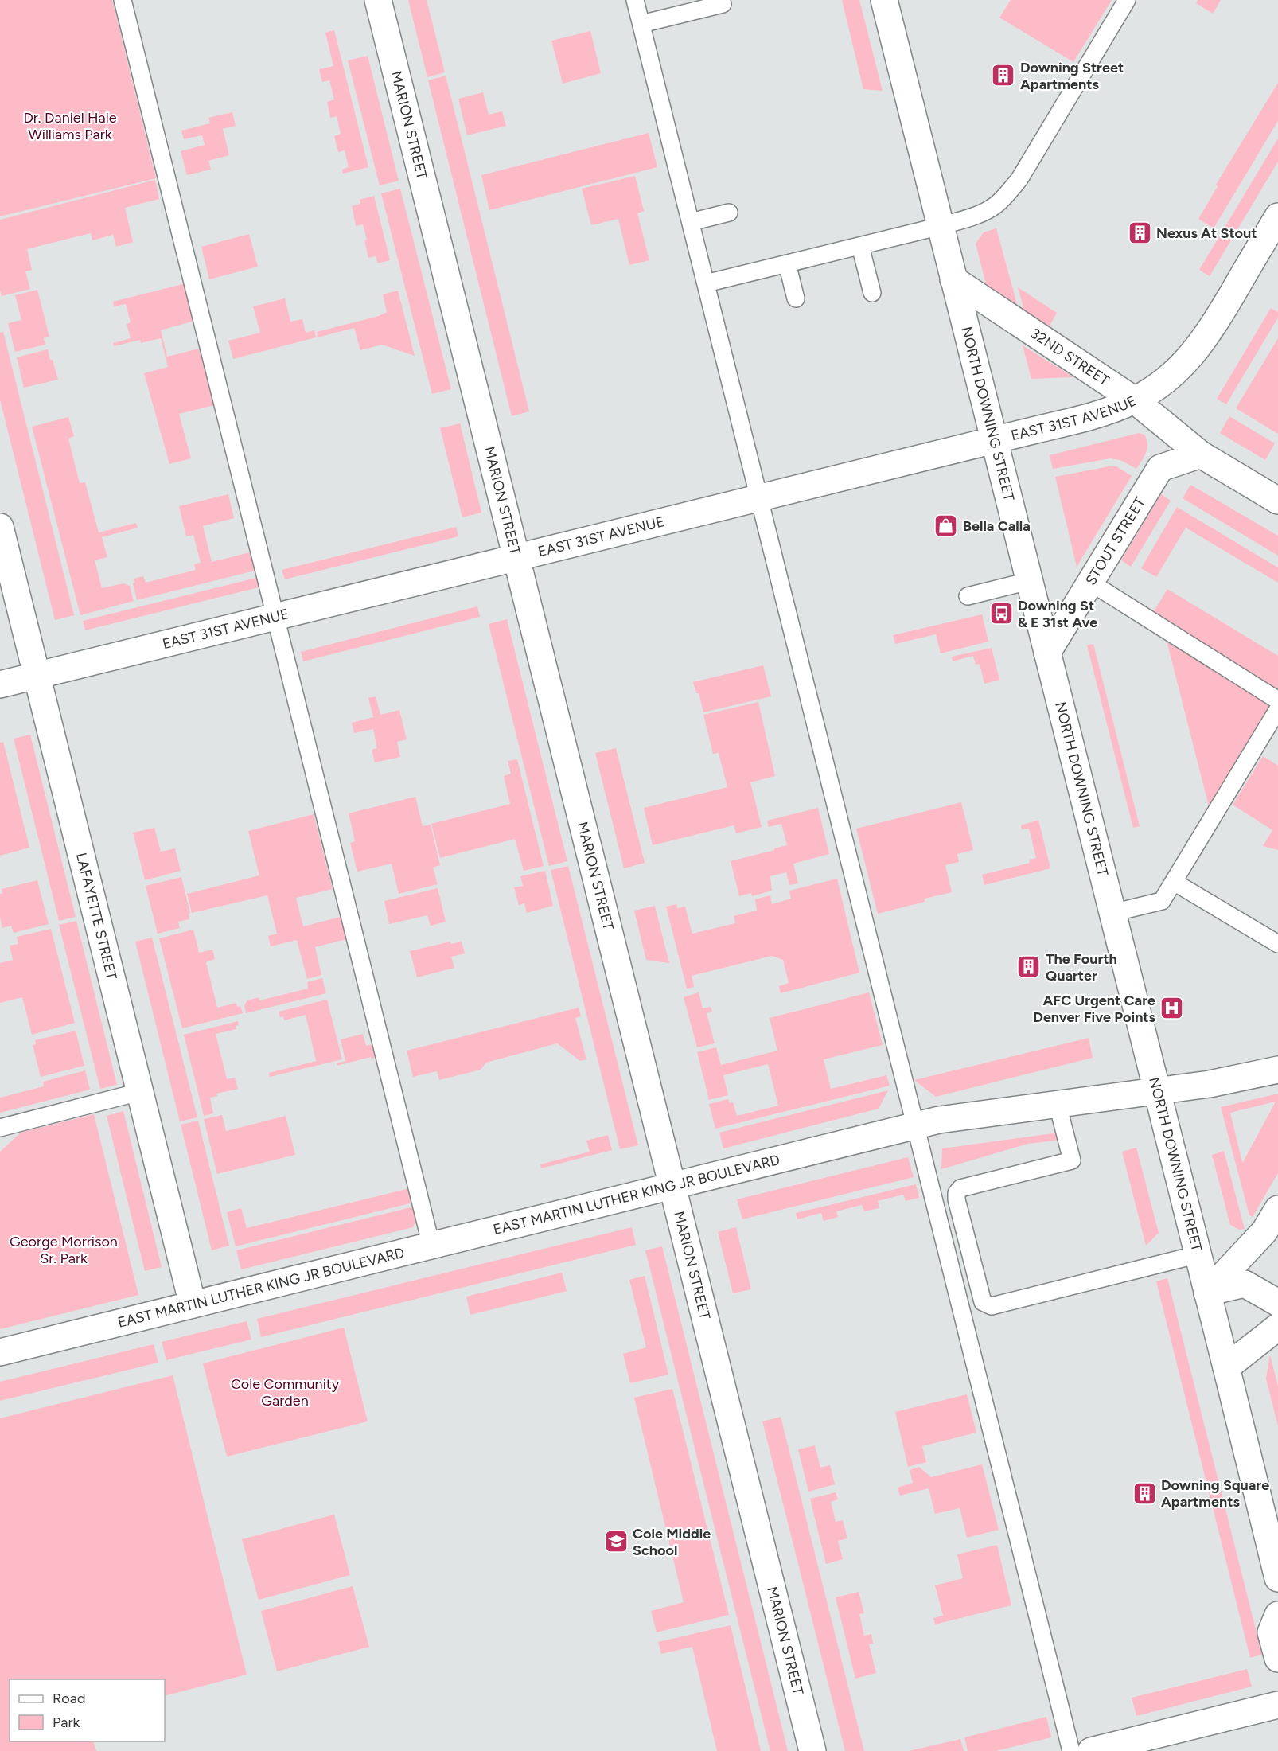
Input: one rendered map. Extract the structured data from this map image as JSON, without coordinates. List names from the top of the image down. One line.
{"streets":{"main road":["MARION STREET","32ND STREET","NORTH DOWNING STREET","EAST 31ST AVENUE","STOUT STREET","LAFAYETTE STREET","EAST MARTIN LUTHER KING JR BOULEVARD"]},"crossings":[["MARION STREET","EAST 31ST AVENUE"],["MARION STREET","EAST MARTIN LUTHER KING JR BOULEVARD"],["32ND STREET","NORTH DOWNING STREET"],["32ND STREET","EAST 31ST AVENUE"],["32ND STREET","STOUT STREET"],["NORTH DOWNING STREET","EAST 31ST AVENUE"],["NORTH DOWNING STREET","STOUT STREET"],["NORTH DOWNING STREET","EAST MARTIN LUTHER KING JR BOULEVARD"],["EAST 31ST AVENUE","LAFAYETTE STREET"],["LAFAYETTE STREET","EAST MARTIN LUTHER KING JR BOULEVARD"]],"parks":["Dr. Daniel Hale Williams Park","George Morrison Sr. Park","Cole Community Garden"],"places":{"building":["Downing Street Apartments","Nexus At Stout","The Fourth Quarter","Downing Square Apartments"],"shop":["Bella Calla"],"bus stop":["Downing St & E 31st Ave"],"hospital":["AFC Urgent Care Denver Five Points"],"school or university":["Cole Middle School"]},"legend":["Road","Park"]}
